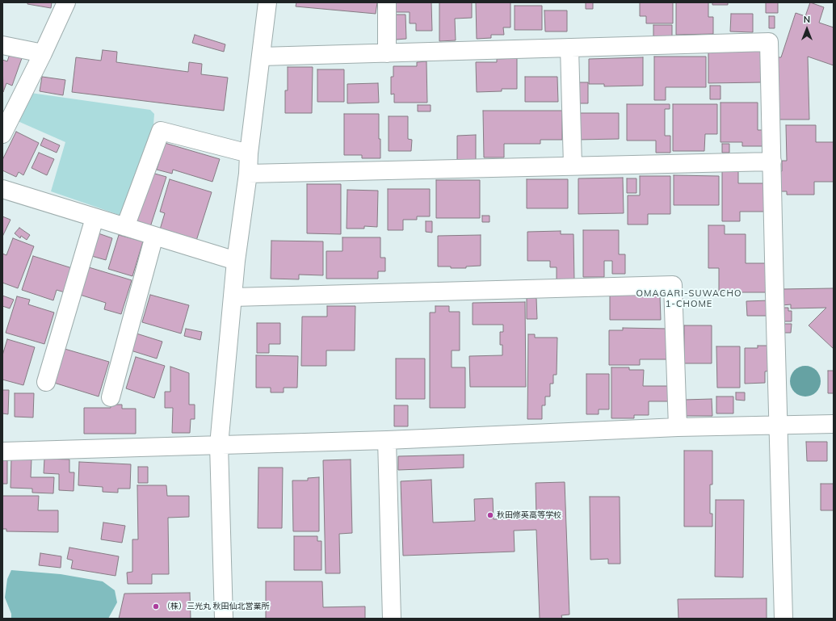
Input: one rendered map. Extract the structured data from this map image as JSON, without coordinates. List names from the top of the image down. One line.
{"districts":["OMAGARI-SUWACHO 1-CHOME"],"places":["秋田修英高等学校","（株）三光丸 秋田仙北営業所"],"north":"top"}
